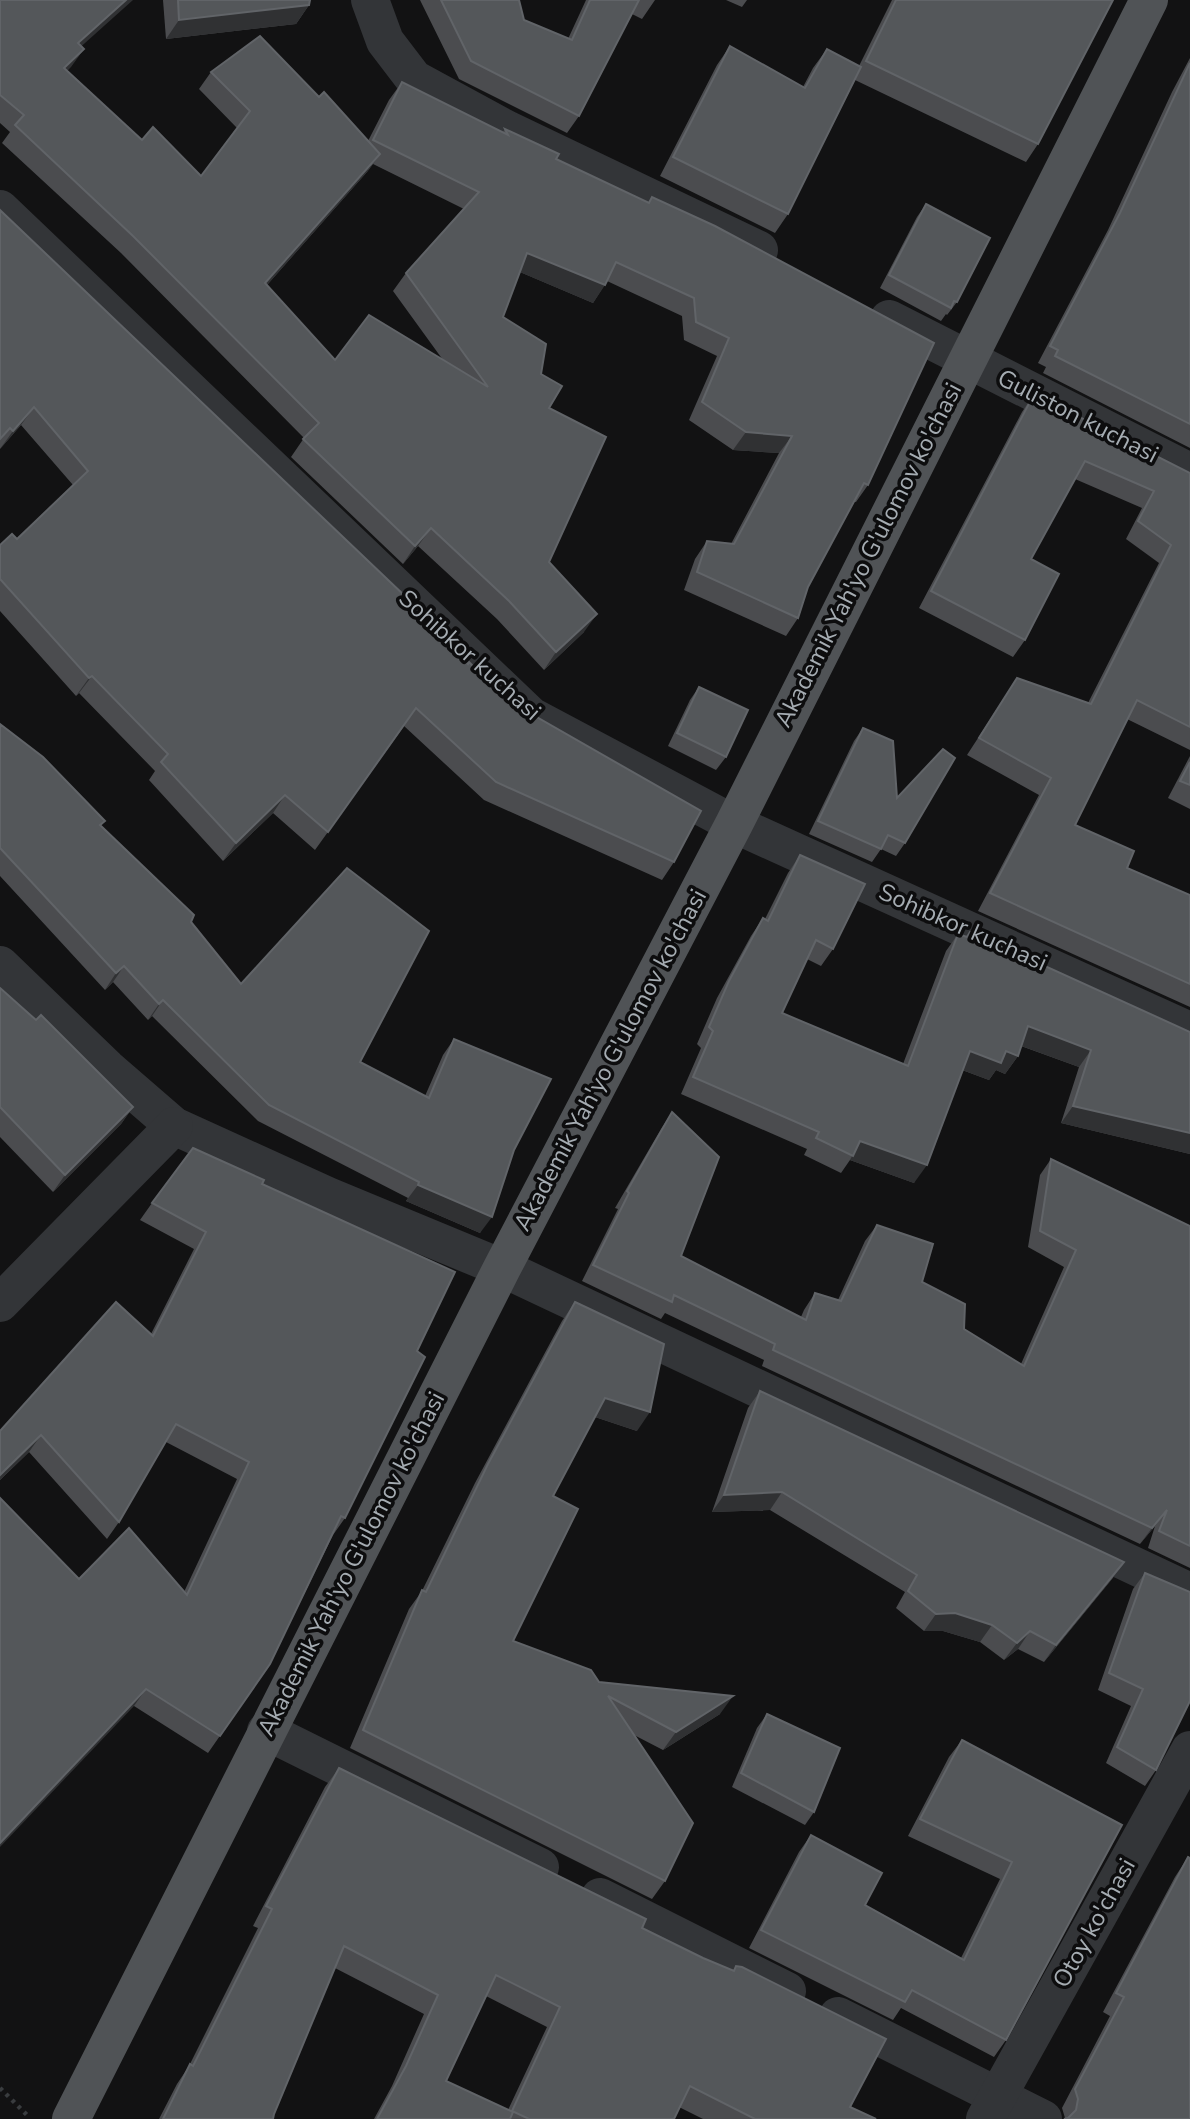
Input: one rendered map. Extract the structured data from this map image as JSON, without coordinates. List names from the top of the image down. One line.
{"streets":{"main road":["Akademik Yah'yo G'ulomov ko'chasi"],"street":["Guliston kuchasi","Sohibkor kuchasi","Otoy ko'chasi"]},"crossings":[["Guliston kuchasi","Akademik Yah'yo G'ulomov ko'chasi"],["Akademik Yah'yo G'ulomov ko'chasi","Sohibkor kuchasi"]]}
